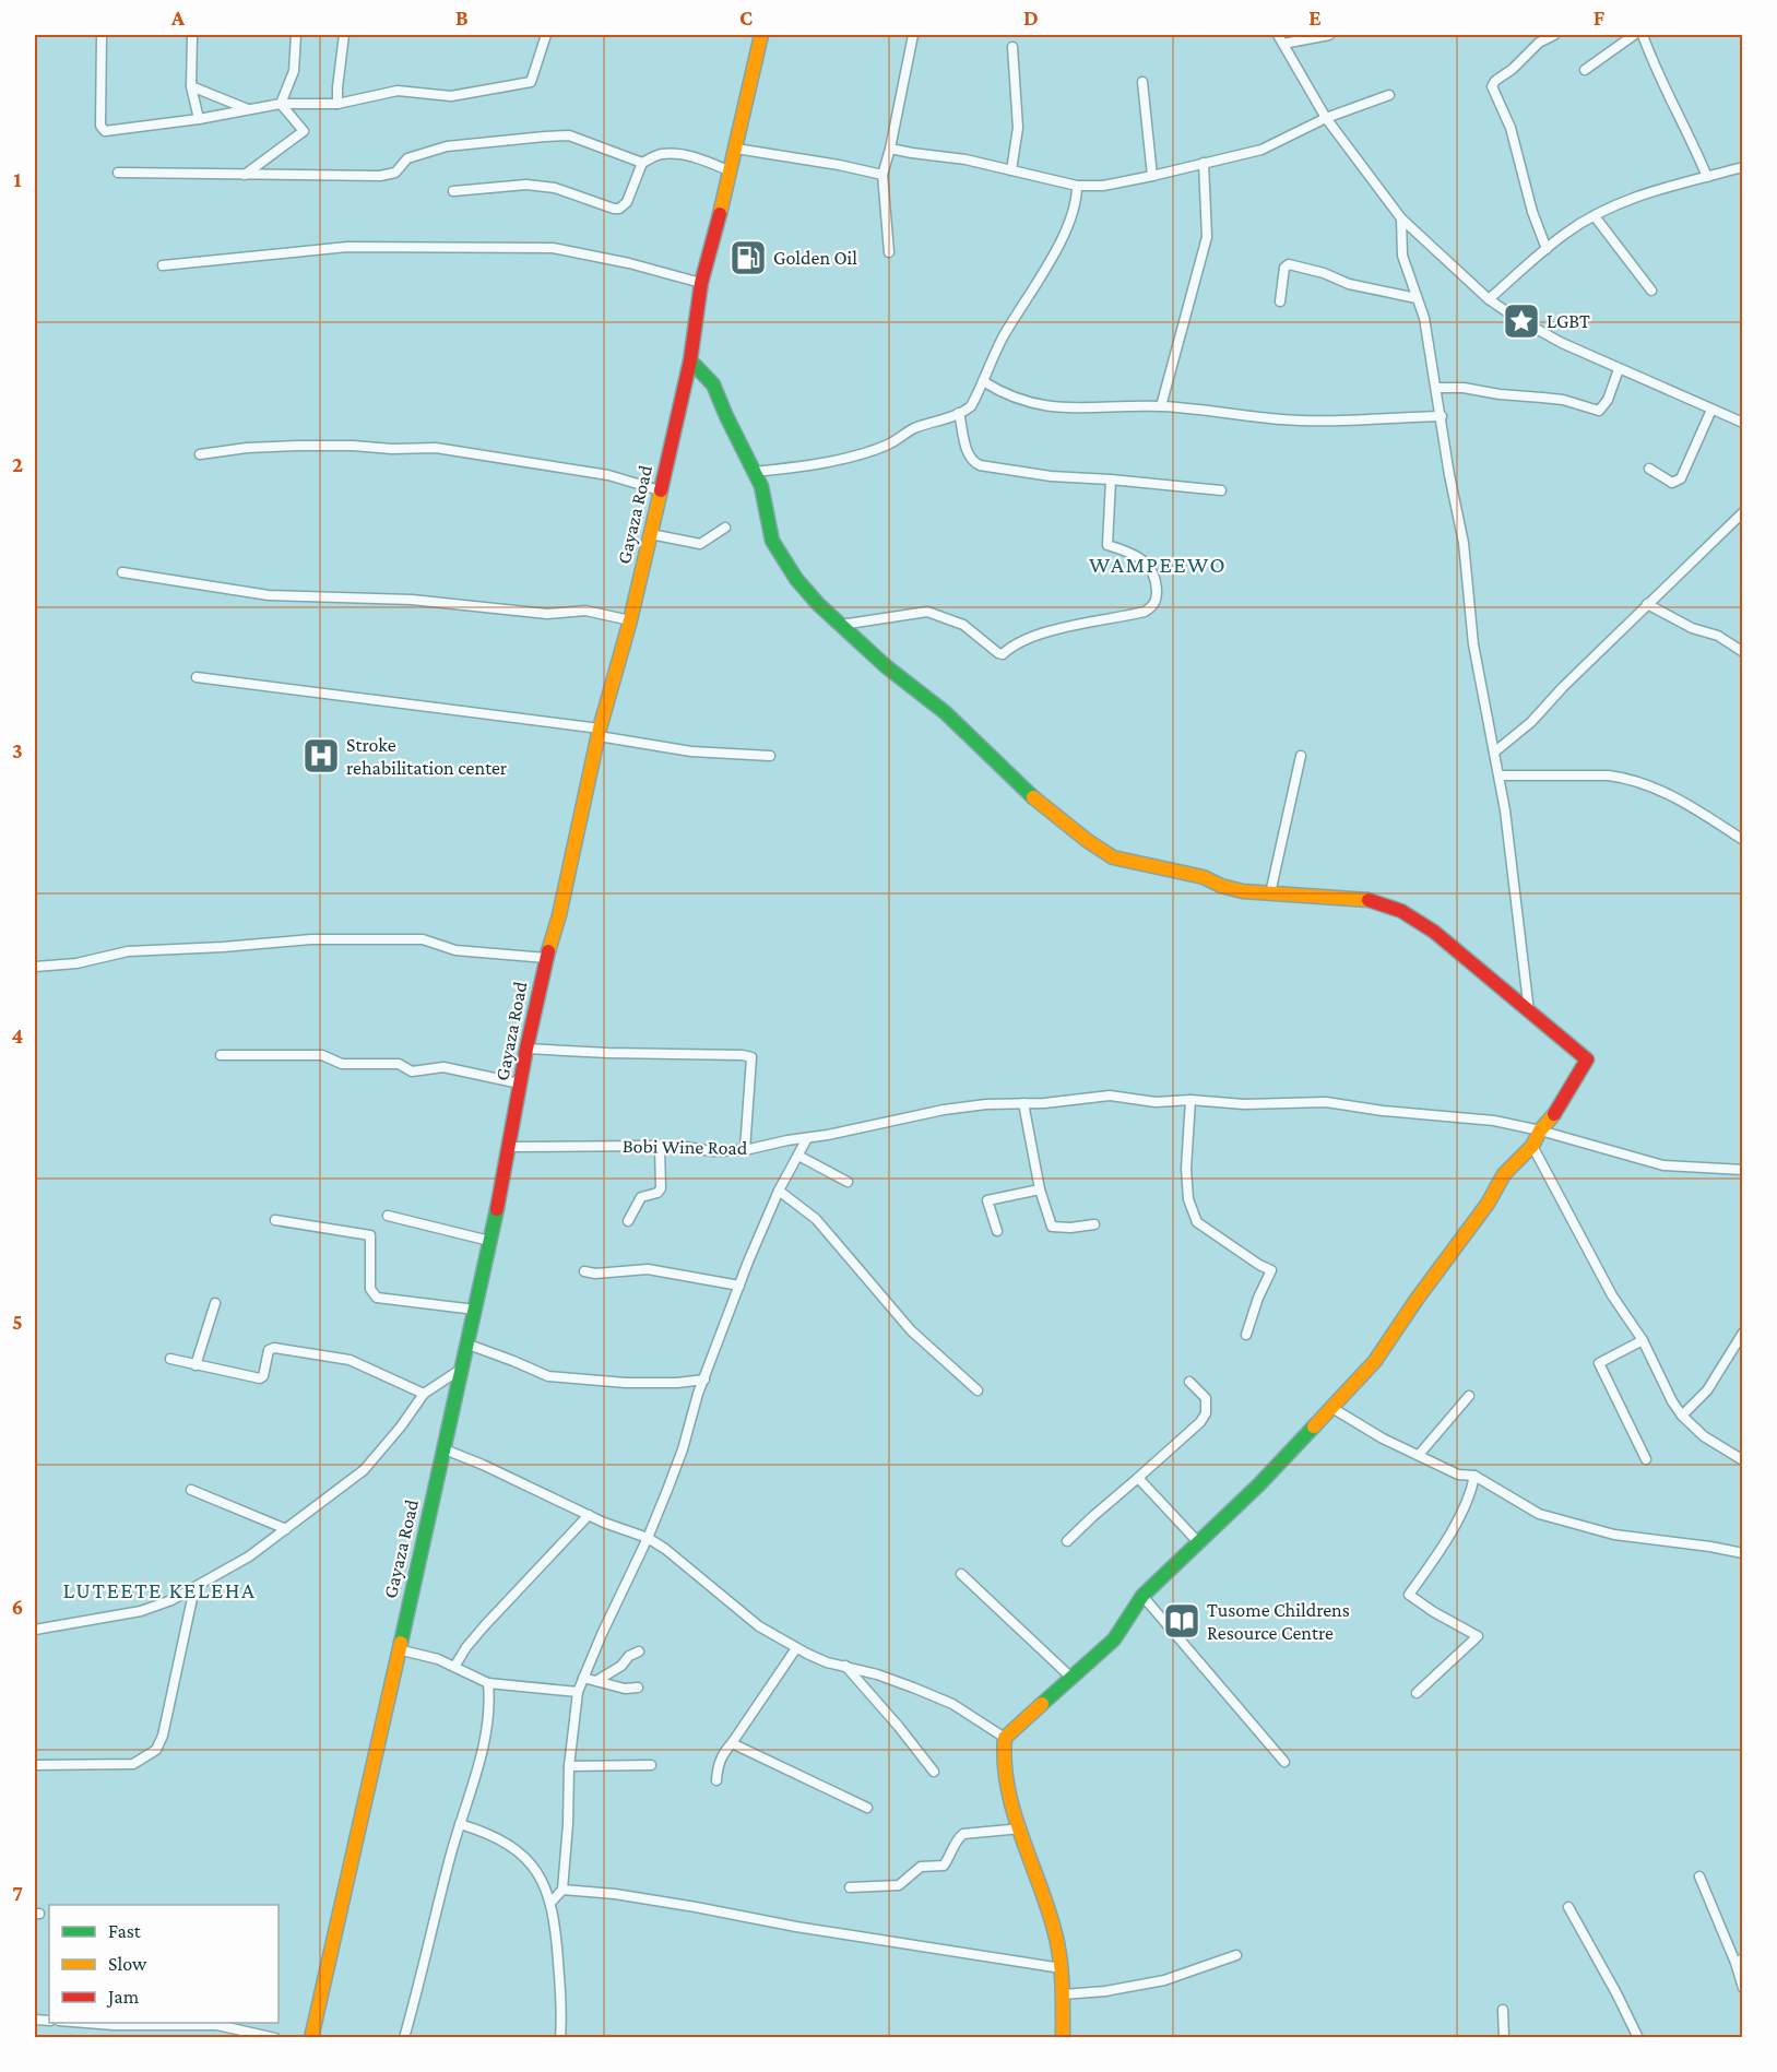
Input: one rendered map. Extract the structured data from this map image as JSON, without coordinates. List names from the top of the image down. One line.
{"streets":{"street":["Gayaza Road","Bobi Wine Road"]},"crossings":[["Gayaza Road","Bobi Wine Road"]],"districts":["WAMPEEWO","LUTEETE KELEHA"],"places":{"fuel station":["Golden Oil"],"place":["LGBT"],"hospital":["Stroke rehabilitation center"],"library":["Tusome Childrens Resource Centre"]},"legend":["Fast","Slow","Jam"],"grid":{"columns":["A","B","C","D","E","F"],"rows":["1","2","3","4","5","6","7"]}}
